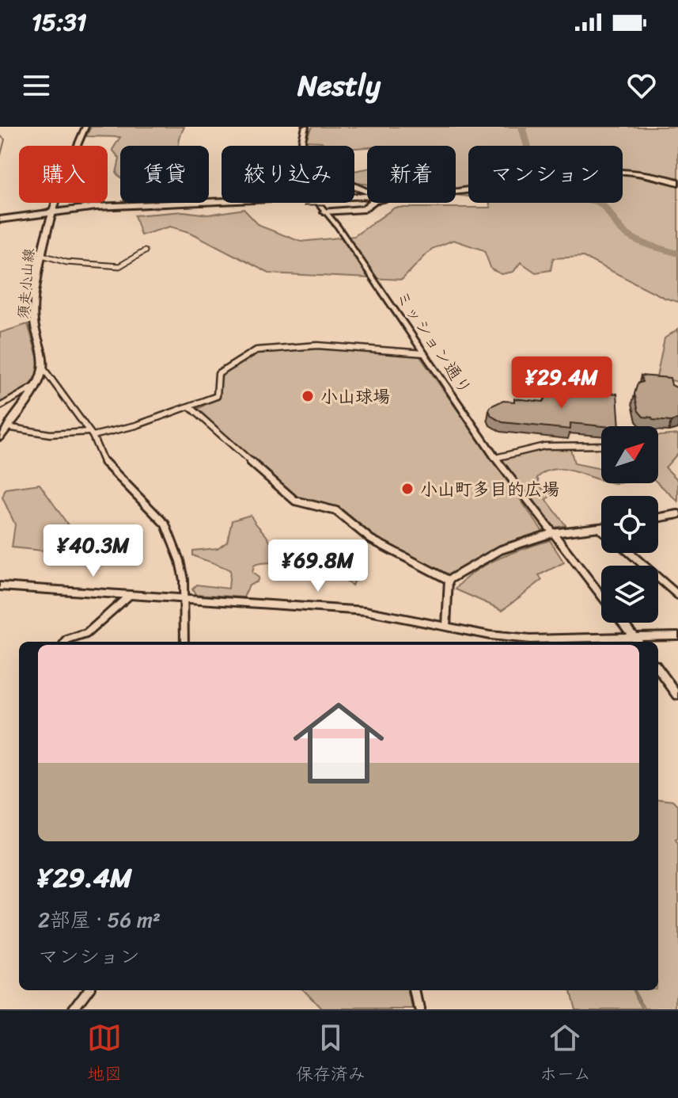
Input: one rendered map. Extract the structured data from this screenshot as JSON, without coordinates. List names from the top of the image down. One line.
{"streets":{"main road":["須走小山線"],"street":["ミッション通り"]},"places":["小山球場","小山町多目的広場"],"north":"top right","page":{"status":"15:31","header":"Nestly","chip":["購入","賃貸","絞り込み","新着","マンション"],"price":["¥29.4M","¥40.3M","¥69.8M"],"list":[{"name":"¥29.4M","note":"2部屋 · 56 m² · マンション"}],"tabs":["地図","保存済み","ホーム"]}}
